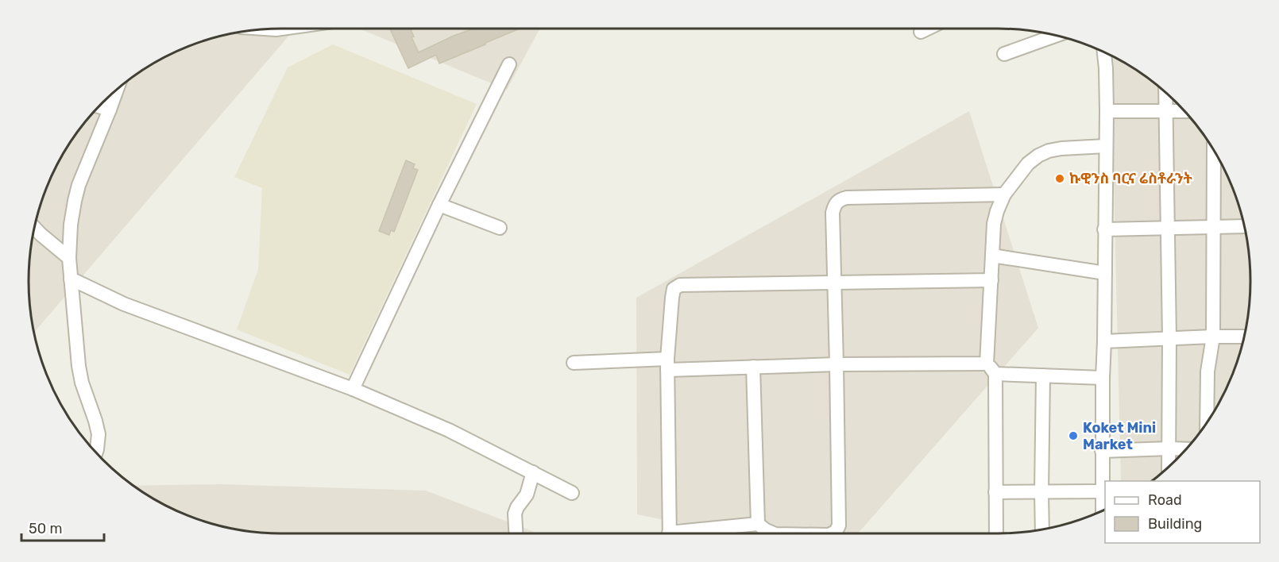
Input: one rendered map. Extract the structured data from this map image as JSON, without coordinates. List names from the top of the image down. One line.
{"places":["ኩዊንስ ባርና ሬስቶራንት","Koket Mini Market"],"legend":["Road","Building"],"scale_bar":"50 m"}
